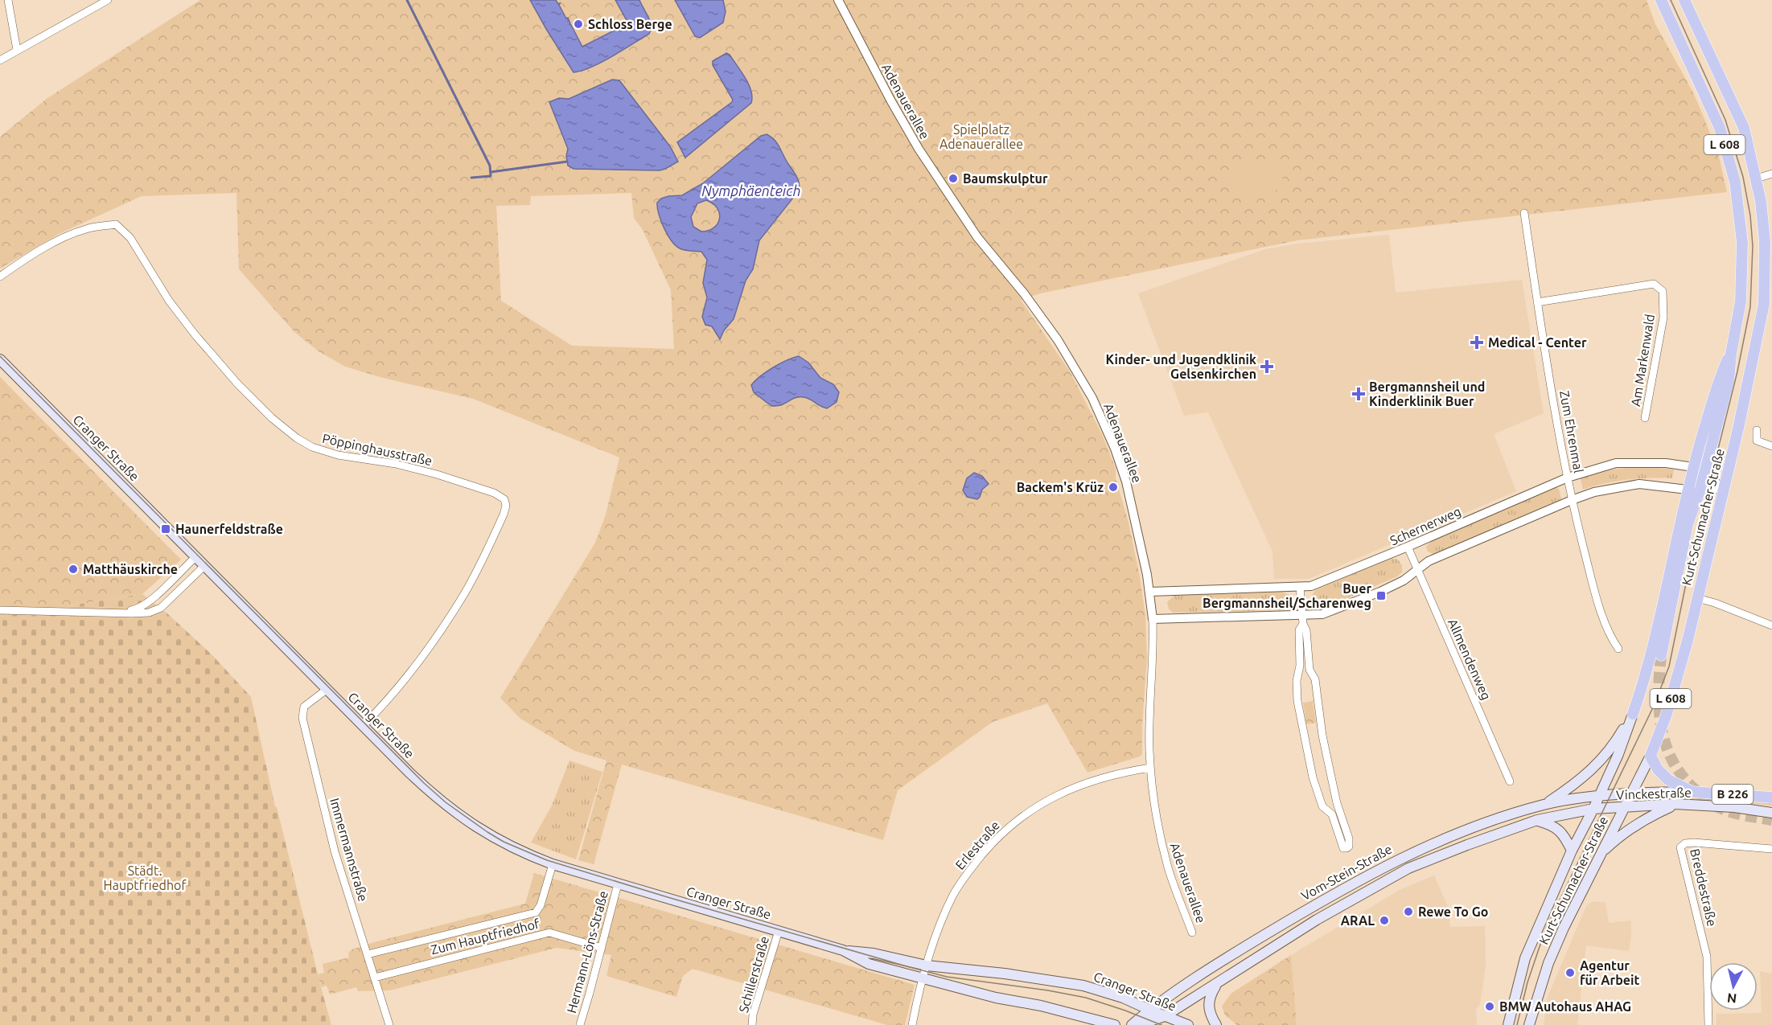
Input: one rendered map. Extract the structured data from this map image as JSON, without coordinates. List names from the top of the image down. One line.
{"streets":{"main road":["L 608","Cranger Straße","Kurt-Schumacher-Straße","Vinckestraße","B 226","Vom-Stein-Straße"],"street":["Adenauerallee","Am Markenwald","Zum Ehrenmal","Pöppinghausstraße","Schernerweg","Allmendenweg","Erlestraße","Immermannstraße","Breddestraße","Zum Hauptfriedhof","Hermann-Löns-Straße","Schillerstraße"]},"crossings":[["Adenauerallee","Schernerweg"],["Adenauerallee","Erlestraße"],["Am Markenwald","Zum Ehrenmal"],["Zum Ehrenmal","Schernerweg"],["Cranger Straße","Pöppinghausstraße"],["Cranger Straße","Erlestraße"],["Cranger Straße","Immermannstraße"],["Cranger Straße","Vom-Stein-Straße"],["Cranger Straße","Zum Hauptfriedhof"],["Cranger Straße","Hermann-Löns-Straße"],["Cranger Straße","Schillerstraße"],["Kurt-Schumacher-Straße","Schernerweg"],["Kurt-Schumacher-Straße","Vinckestraße"],["Kurt-Schumacher-Straße","Vom-Stein-Straße"],["Schernerweg","Allmendenweg"],["Vinckestraße","Vom-Stein-Straße"],["Immermannstraße","Zum Hauptfriedhof"],["Zum Hauptfriedhof","Hermann-Löns-Straße"]],"water":["Nymphäenteich"],"parks":["Spielplatz Adenauerallee","Städt. Hauptfriedhof"],"places":{"other":["Schloss Berge","Baumskulptur","Backem's Krüz","Matthäuskirche","Rewe To Go","ARAL","Agentur für Arbeit","BMW Autohaus AHAG"],"health":["Medical - Center","Kinder- und Jugendklinik Gelsenkirchen","Bergmannsheil und Kinderklinik Buer"],"transit":["Haunerfeldstraße","Buer Bergmannsheil/Scharenweg"]},"north":"bottom"}
